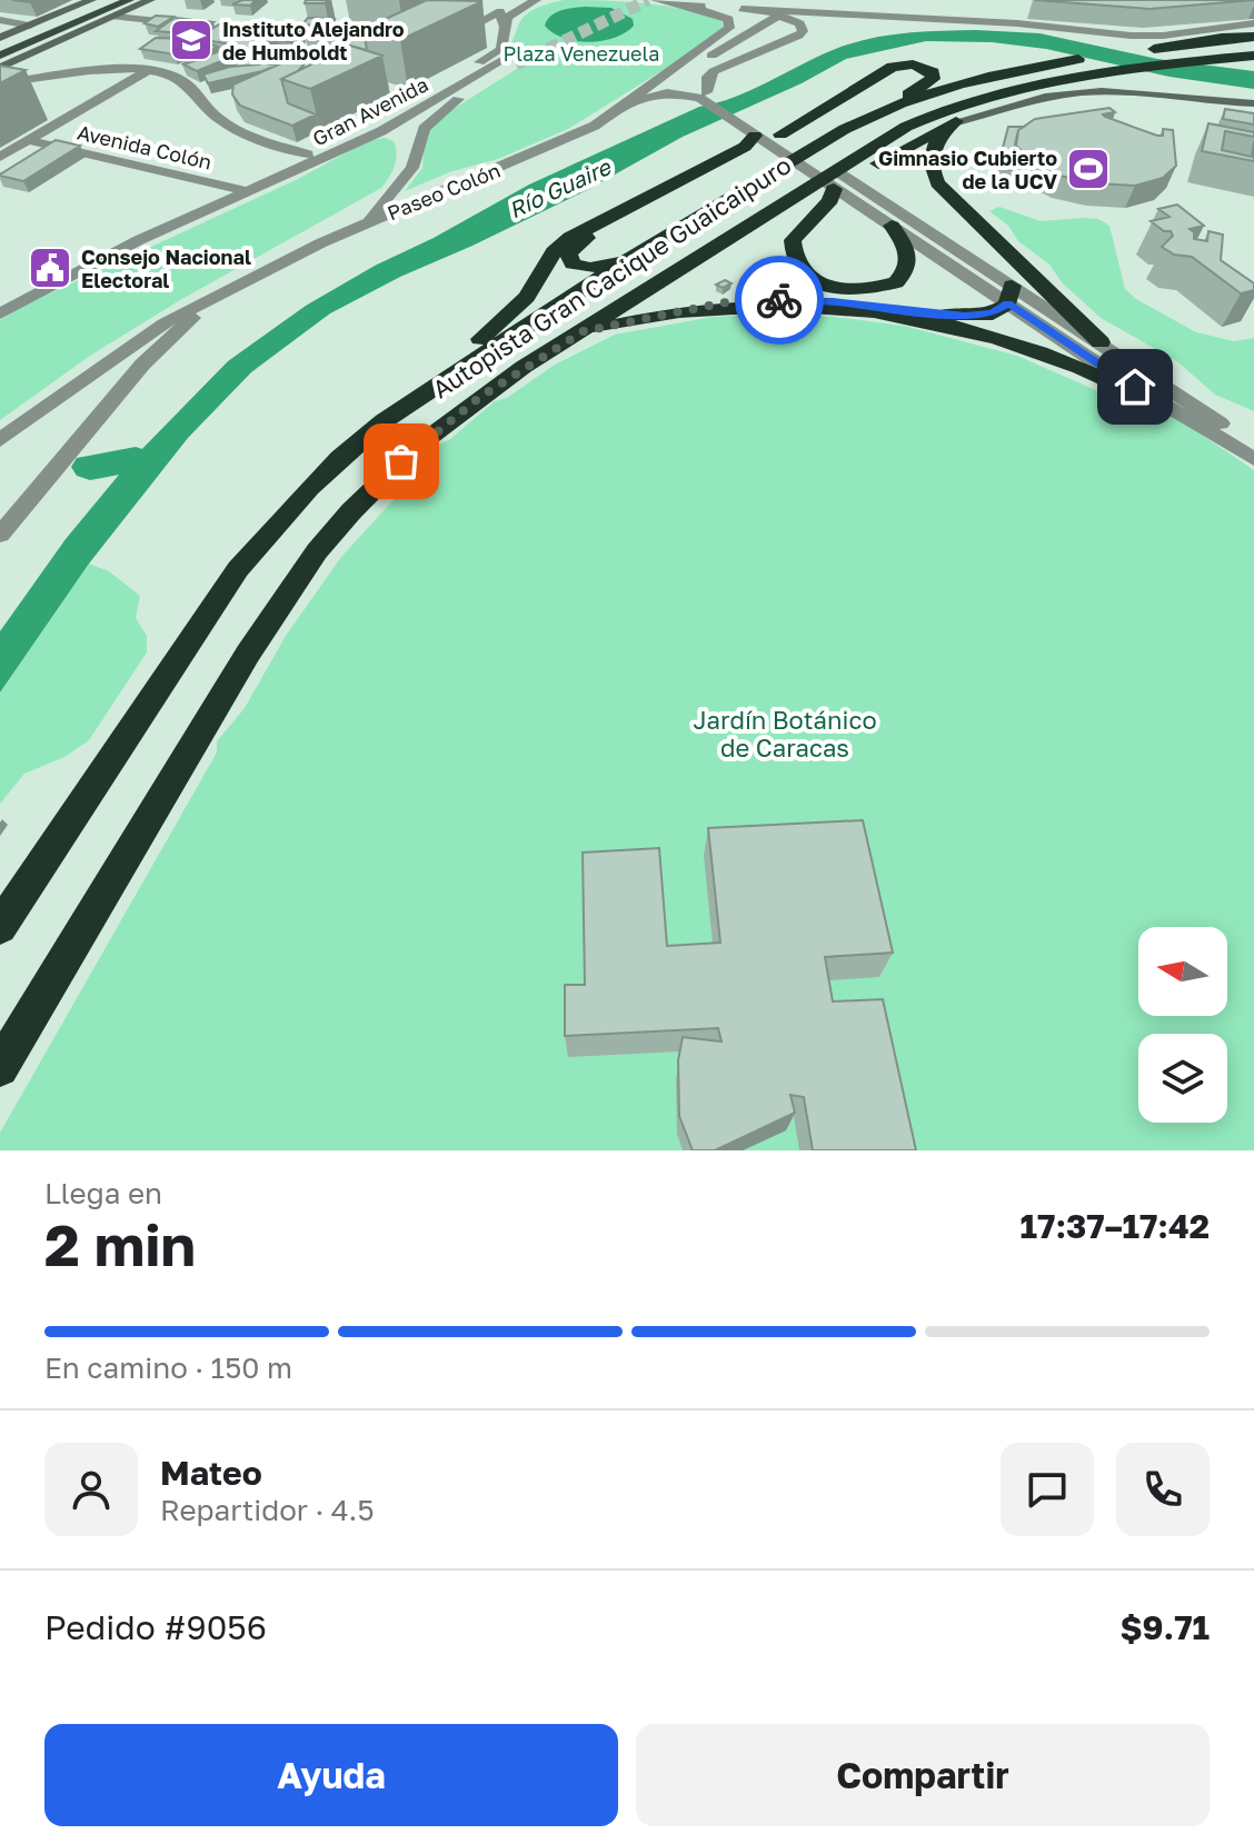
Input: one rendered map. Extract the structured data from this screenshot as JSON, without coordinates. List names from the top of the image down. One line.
{"streets":{"highway":["Autopista Gran Cacique Guaicaipuro"],"street":["Gran Avenida","Avenida Colón","Paseo Colón"]},"crossings":[["Gran Avenida","Avenida Colón"],["Gran Avenida","Paseo Colón"]],"water":["Río Guaire"],"parks":["Plaza Venezuela","Jardín Botánico de Caracas"],"places":{"school or university":["Instituto Alejandro de Humboldt"],"sports":["Gimnasio Cubierto de la UCV"],"public building":["Consejo Nacional Electoral"]},"north":"left","page":{"heading":["2 min","Llega en","17:37–17:42"],"panel":["Mateo","Repartidor · 4.5","Pedido #9056","$9.71"],"bar":"En camino · 150 m","buttons":["Ayuda","Compartir"]}}
